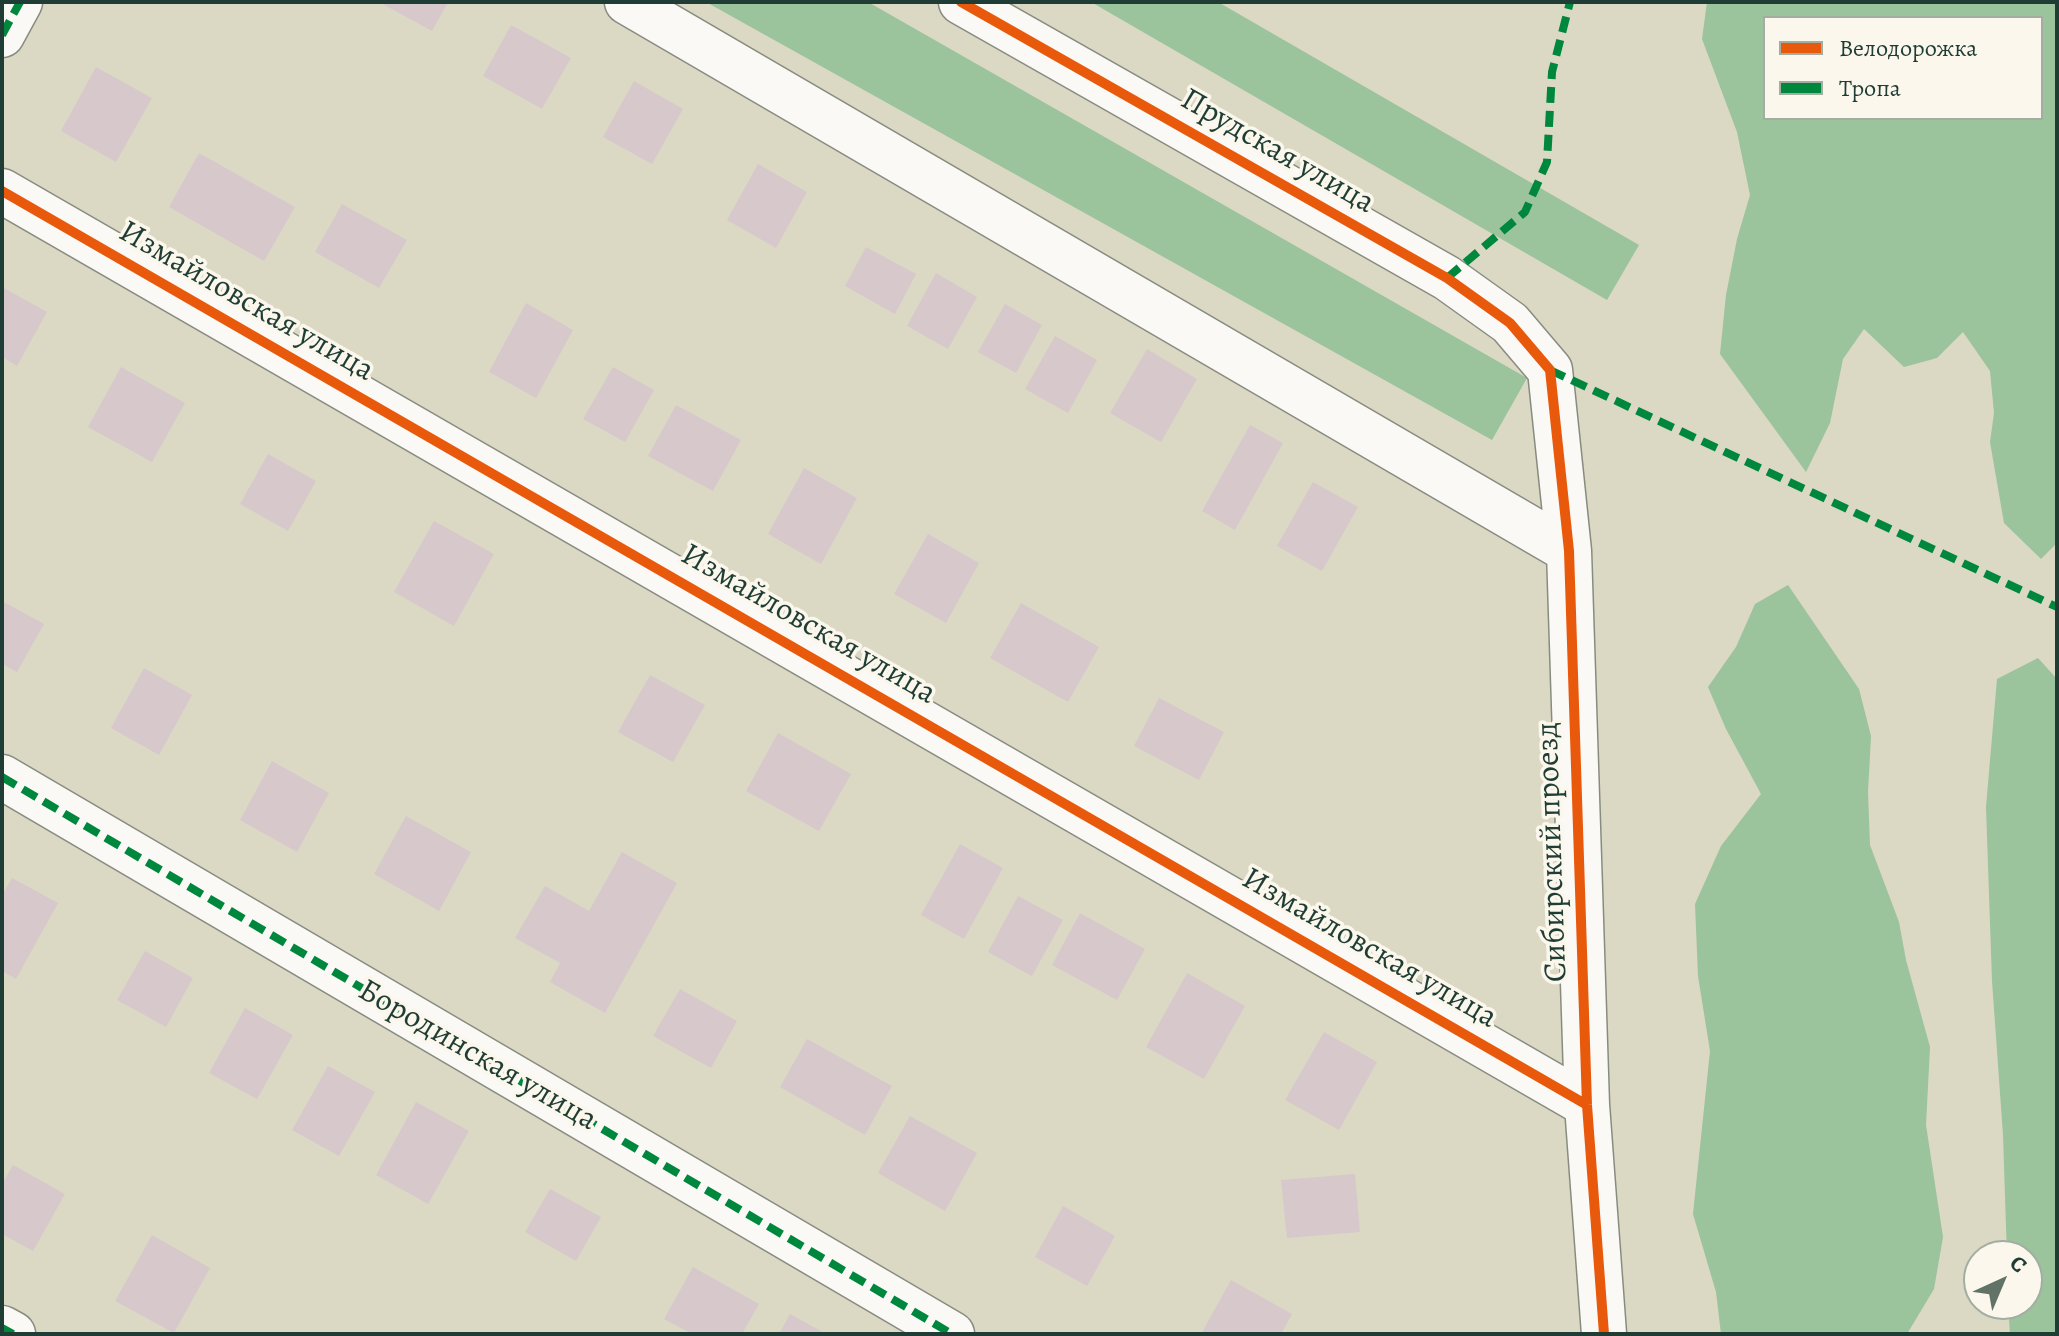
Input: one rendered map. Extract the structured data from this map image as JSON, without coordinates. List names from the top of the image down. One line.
{"streets":{"street":["Прудская улица","Измайловская улица","Сибирский проезд","Бородинская улица"]},"crossings":[["Прудская улица","Сибирский проезд"],["Измайловская улица","Сибирский проезд"]],"legend":["Велодорожка","Тропа"],"north":"top right"}
